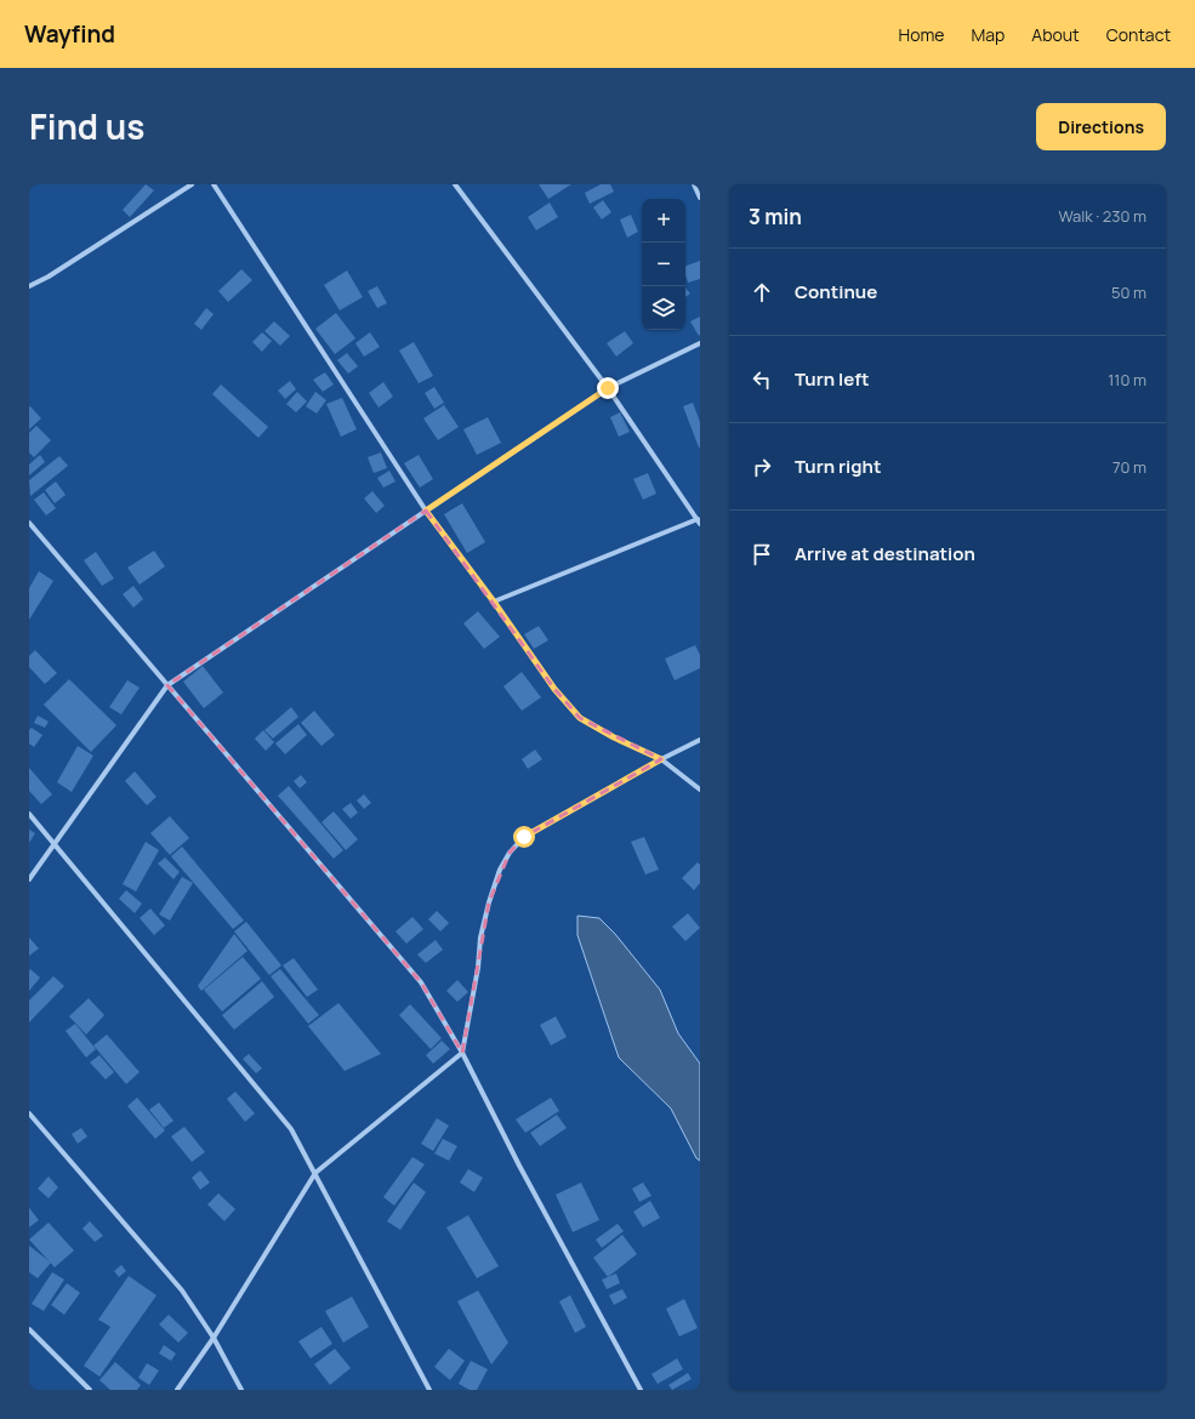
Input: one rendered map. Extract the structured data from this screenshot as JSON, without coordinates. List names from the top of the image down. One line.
{"page":{"header":"Wayfind","nav":["Home","Map","About","Contact"],"title":"Find us","buttons":"Directions","heading":["3 min","Walk · 230 m"],"map_buttons":["+","−"],"list":[["Continue","50 m"],["Turn left","110 m"],["Turn right","70 m"],"Arrive at destination"]}}
